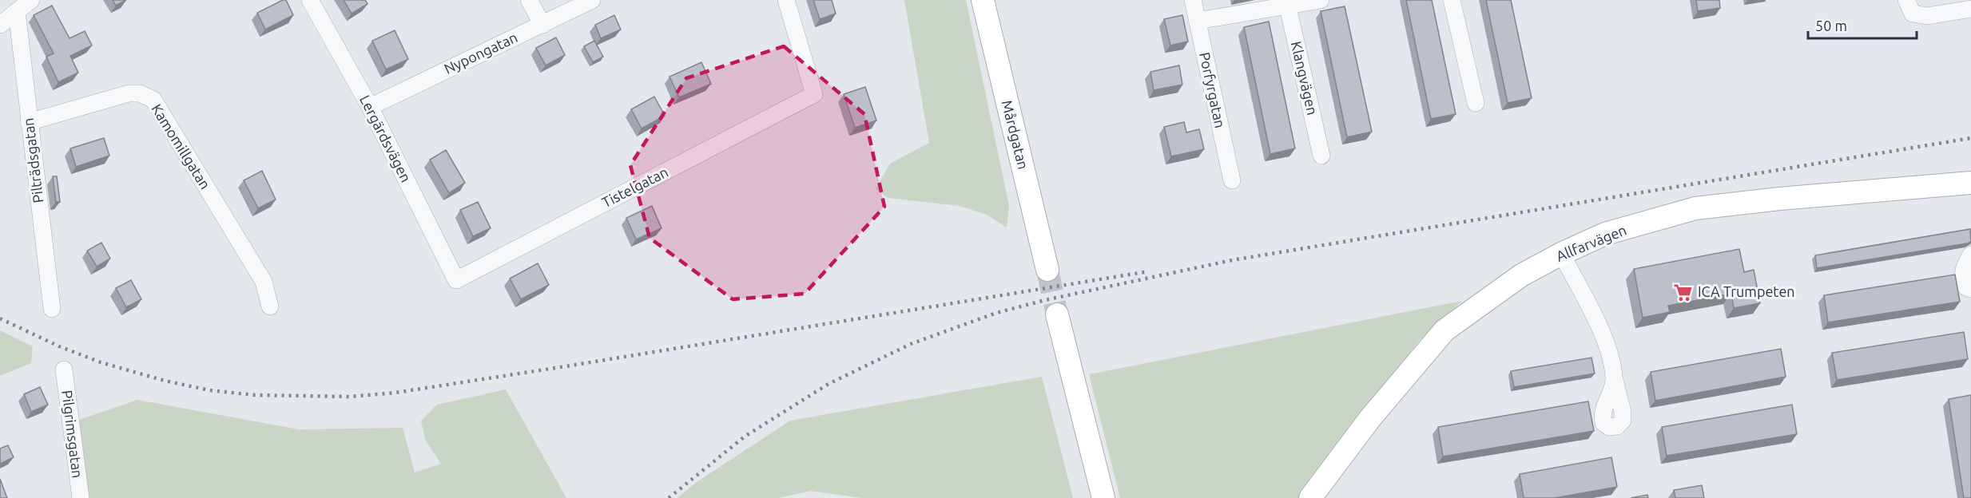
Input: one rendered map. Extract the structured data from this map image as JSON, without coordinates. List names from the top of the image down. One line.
{"streets":{"street":["Nypongatan","Klangvägen","Porfyrgatan","Mårdgatan","Lergärdsvägen","Kamomillgatan","Pilträdsgatan","Tistelgatan","Allfarvägen","Pilgrimsgatan"]},"crossings":[["Nypongatan","Lergärdsvägen"],["Lergärdsvägen","Tistelgatan"],["Kamomillgatan","Pilträdsgatan"]],"places":{"supermarket":["ICA Trumpeten"]},"scale_bar":"50 m"}
